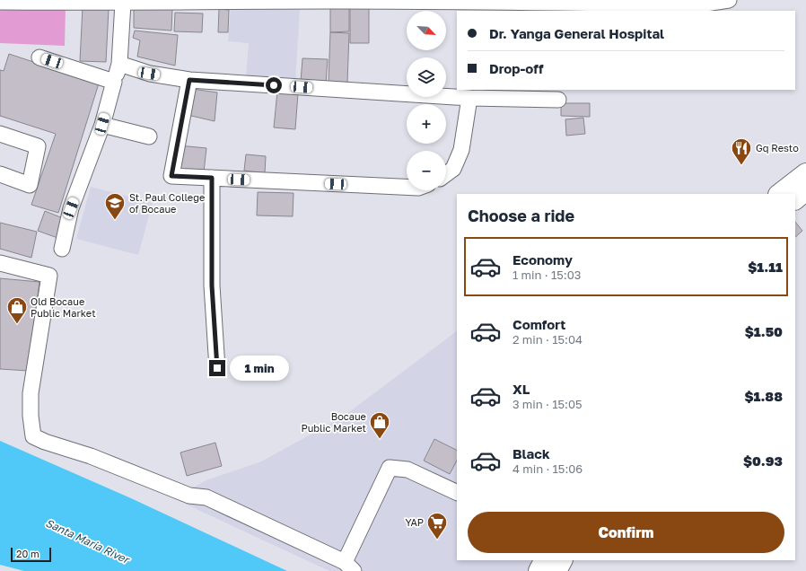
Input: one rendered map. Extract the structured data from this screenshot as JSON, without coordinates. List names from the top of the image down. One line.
{"water":["Santa Maria River"],"places":{"restaurant":["Gq Resto"],"school or university":["St. Paul College of Bocaue"],"shop":["Old Bocaue Public Market","Bocaue Public Market"],"supermarket":["YAP"]},"scale_bar":"20 m","north":"bottom right","page":{"map_buttons":["+","−"],"banner":["Dr. Yanga General Hospital","Drop-off"],"heading":"Choose a ride","list":[{"name":"Economy","note":"1 min · 15:03","value":"$1.11"},{"name":"Comfort","note":"2 min · 15:04","value":"$1.50"},{"name":"XL","note":"3 min · 15:05","value":"$1.88"},{"name":"Black","note":"4 min · 15:06","value":"$0.93"}],"bubble":"1 min","buttons":"Confirm","scale":"20 m"}}
